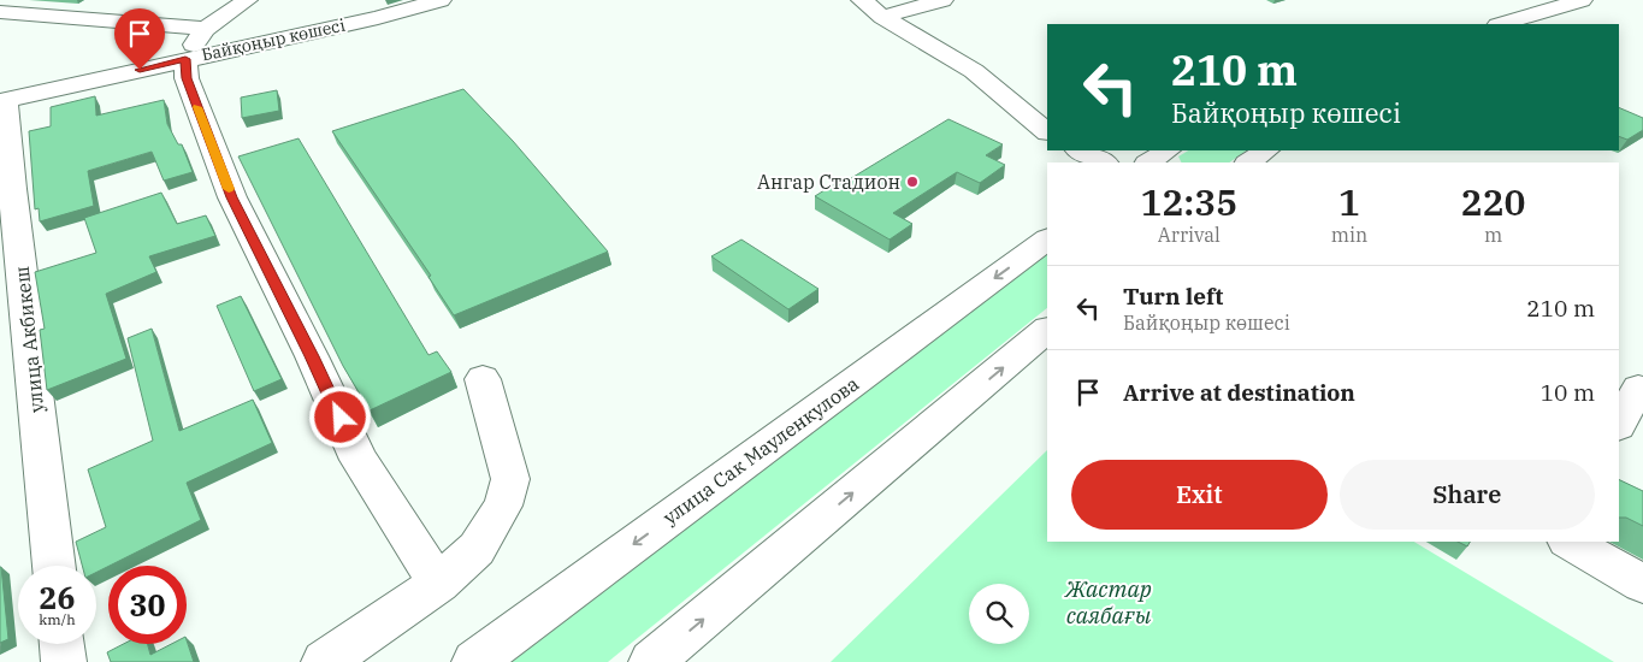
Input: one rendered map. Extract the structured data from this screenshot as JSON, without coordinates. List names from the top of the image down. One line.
{"streets":{"street":["Байқоңыр көшесі","улица Акбикеш","улица Сак Мауленкулова"]},"crossings":[["Байқоңыр көшесі","улица Акбикеш"]],"parks":["Жастар саябағы"],"places":["Ангар Стадион"],"page":{"turn":["210 m","Байқоңыр көшесі"],"eta":["12:35","Arrival","1","min","220","m"],"list":[{"name":"Turn left","note":"Байқоңыр көшесі","value":"210 m"},{"name":"Arrive at destination","value":"10 m"}],"buttons":["Exit","Share"],"speed":"26 km/h","limit":"30"}}
